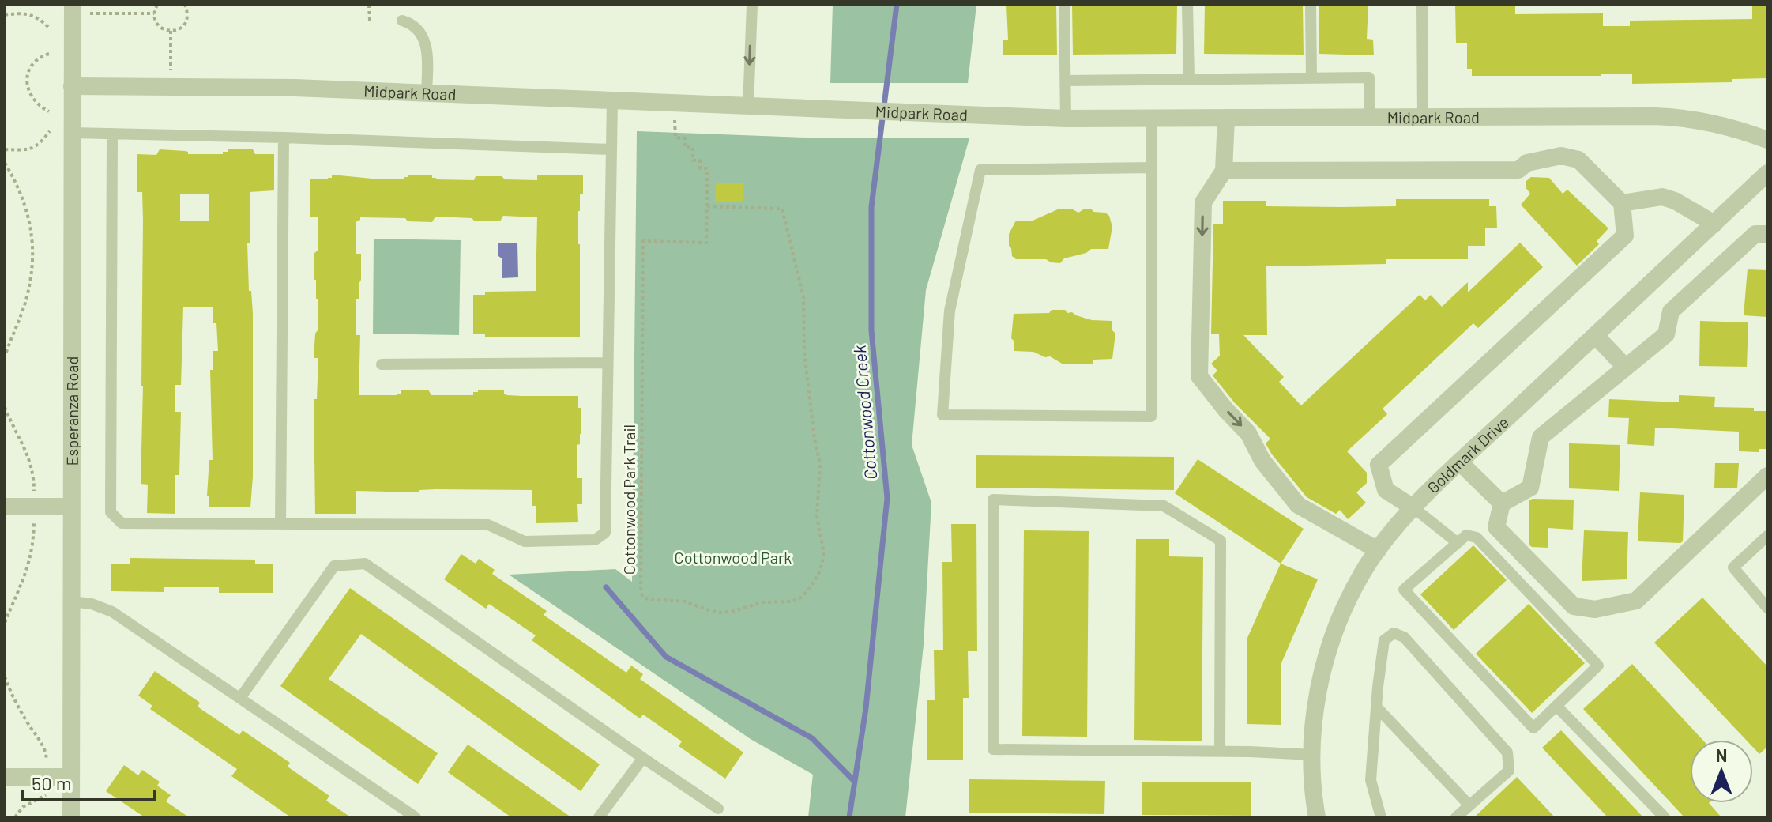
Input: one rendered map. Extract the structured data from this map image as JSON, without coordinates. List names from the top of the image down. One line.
{"streets":{"street":["Midpark Road","Esperanza Road","Goldmark Drive"],"path":["Cottonwood Park Trail"]},"crossings":[["Midpark Road","Esperanza Road"]],"water":["Cottonwood Creek"],"parks":["Cottonwood Park"],"scale_bar":"50 m","north":"top"}
